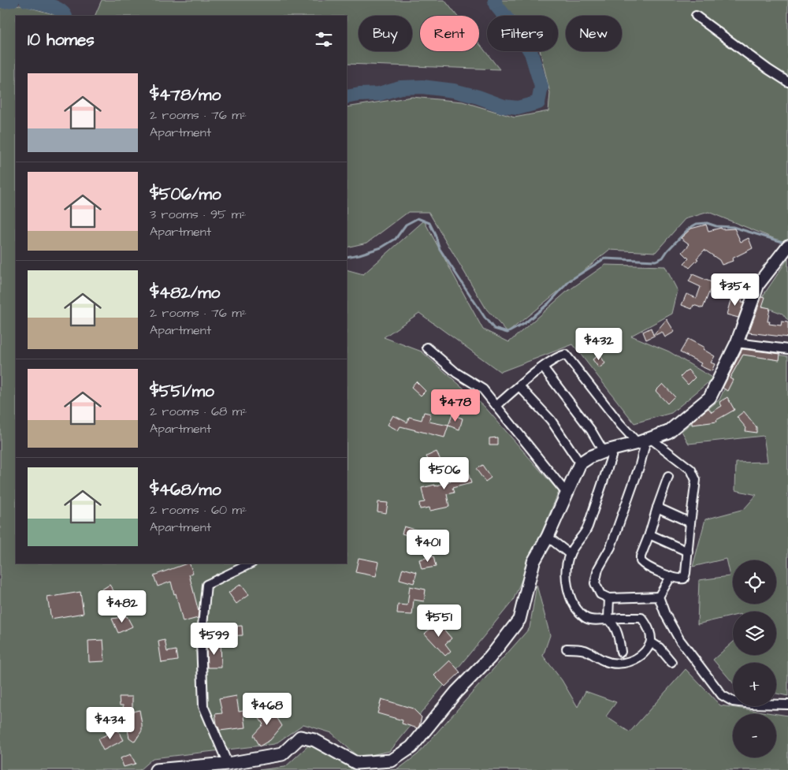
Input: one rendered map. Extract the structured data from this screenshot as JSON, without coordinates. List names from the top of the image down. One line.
{"page":{"chip":["Buy","Rent","Filters","New"],"heading":"10 homes","list":[{"name":"$478/mo","note":"2 rooms · 76 m² · Apartment"},{"name":"$506/mo","note":"3 rooms · 95 m² · Apartment"},{"name":"$482/mo","note":"2 rooms · 76 m² · Apartment"},{"name":"$551/mo","note":"2 rooms · 68 m² · Apartment"},{"name":"$468/mo","note":"2 rooms · 60 m² · Apartment"}],"price":["$354","$432","$478","$506","$401","$482","$551","$599","$468","$434"],"map_buttons":["+","−"]}}
